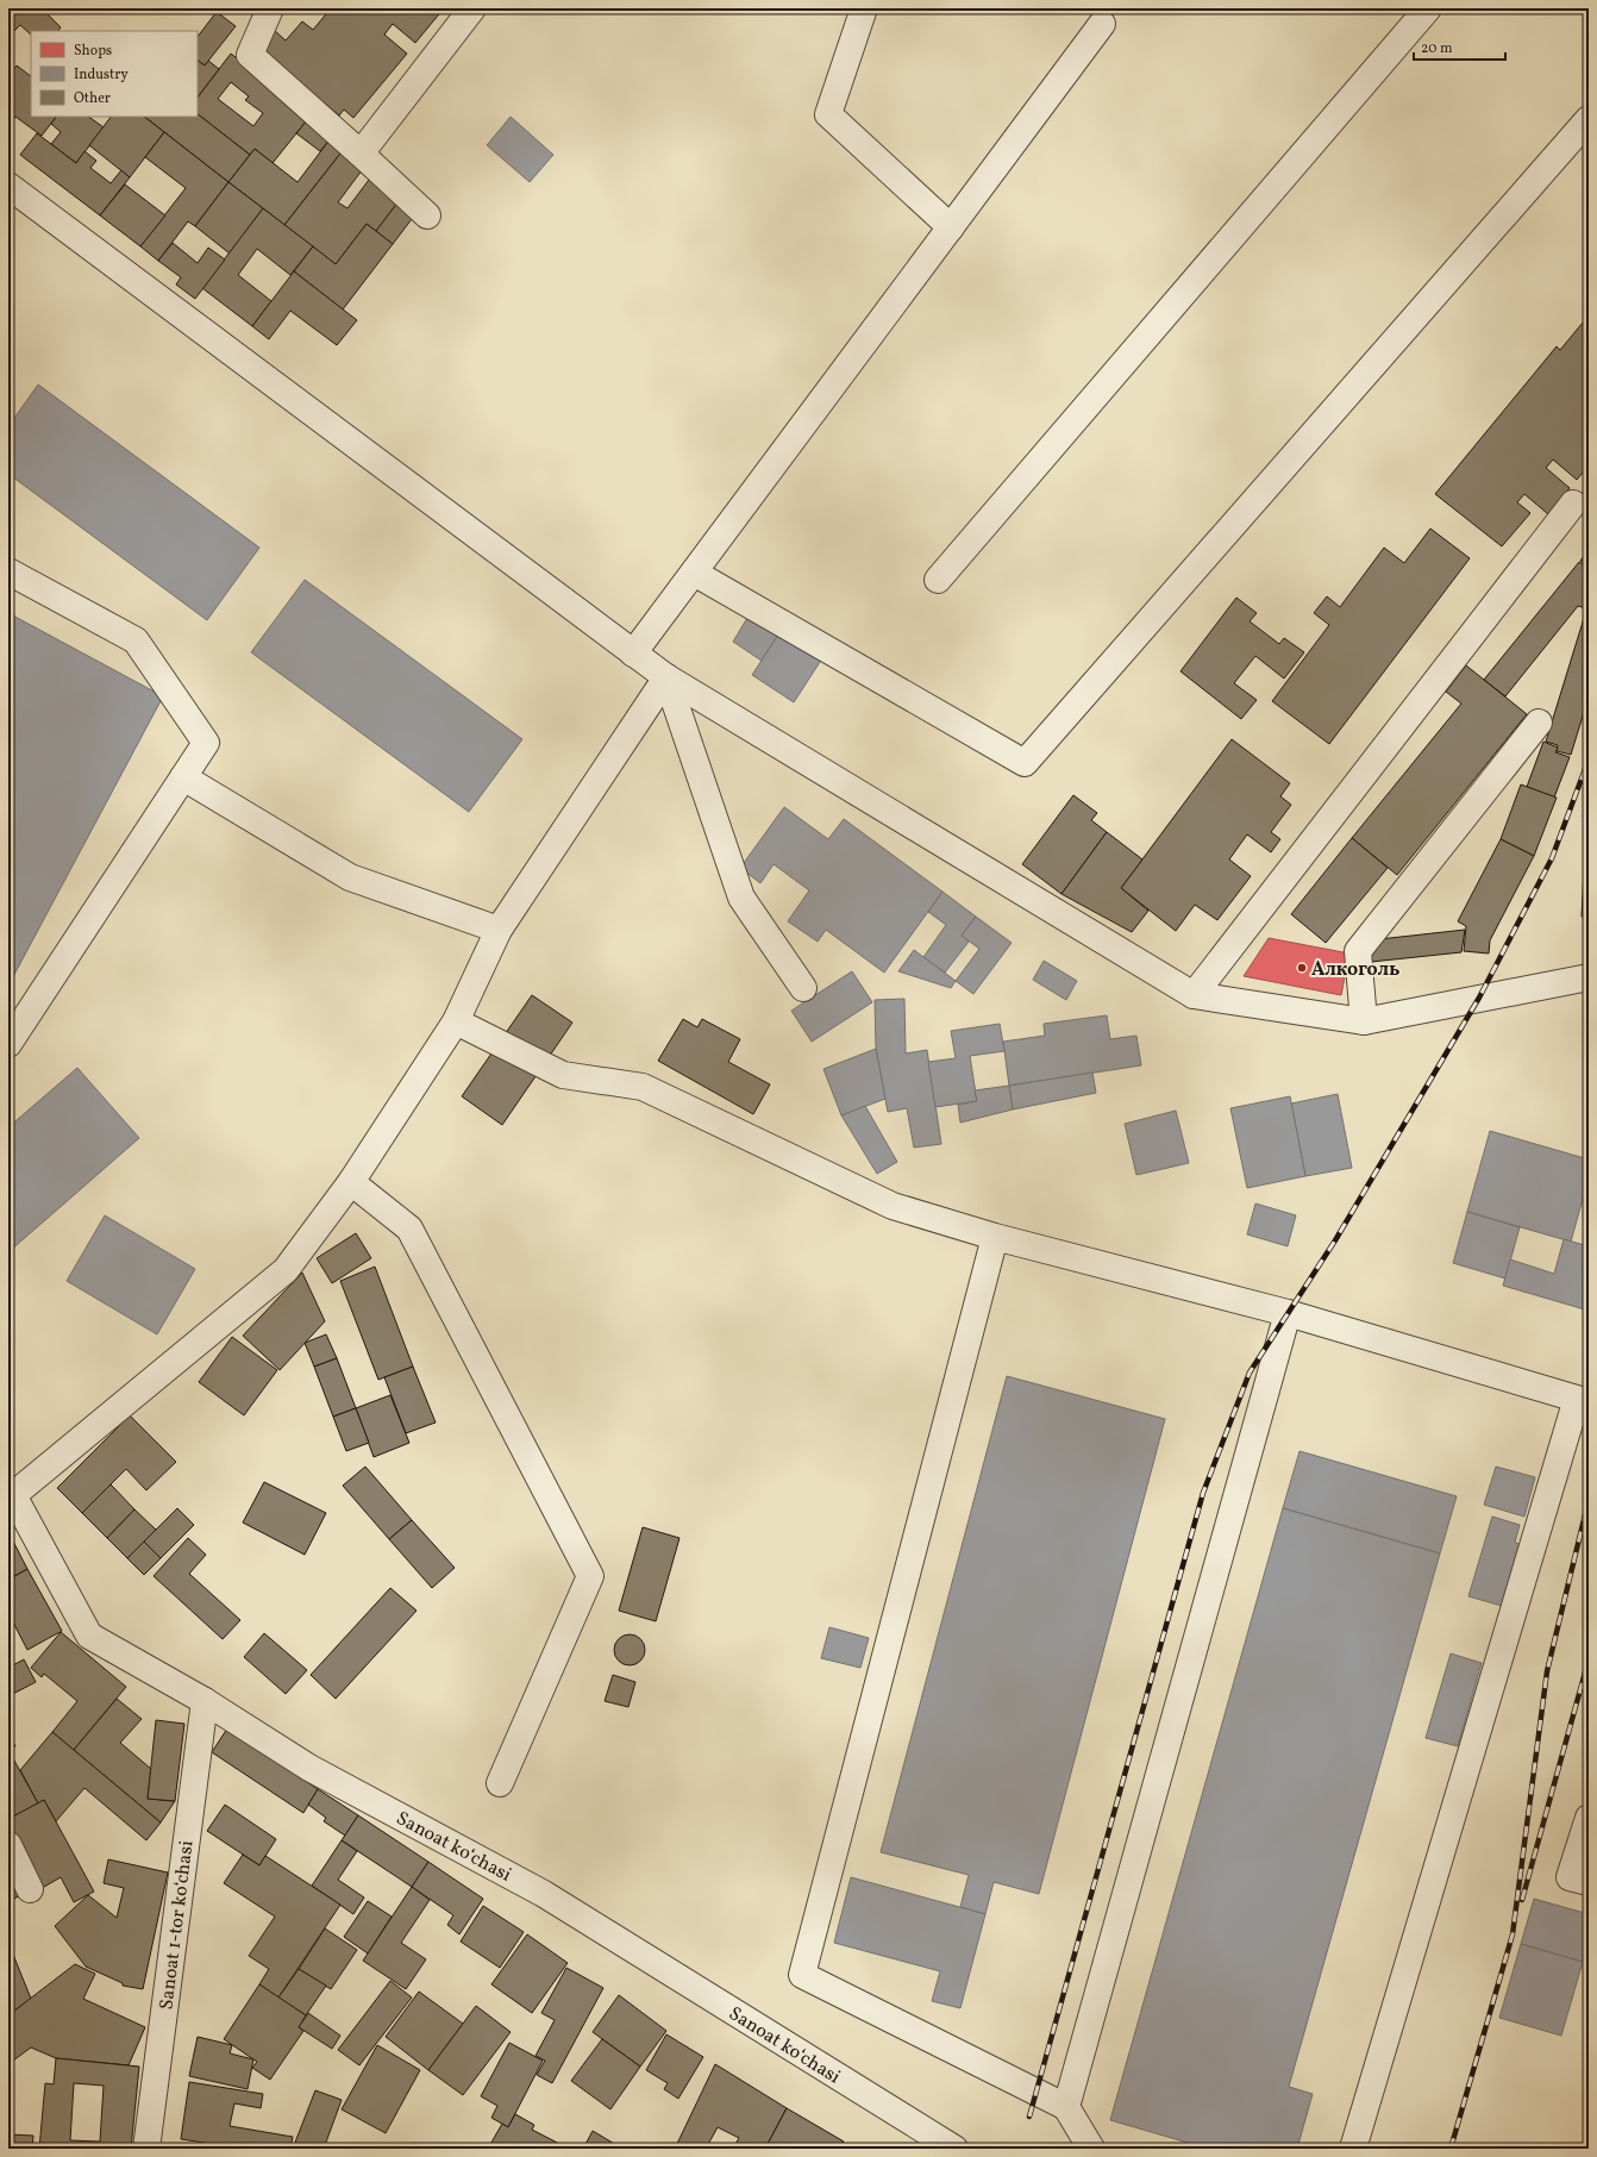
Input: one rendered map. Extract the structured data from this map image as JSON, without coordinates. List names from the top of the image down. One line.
{"streets":{"street":["Sanoat koʻchasi","Sanoat 1-tor ko‘chasi"]},"crossings":[["Sanoat koʻchasi","Sanoat 1-tor ko‘chasi"]],"places":["Алкоголь"],"legend":["Shops","Industry","Other"],"scale_bar":"20 m"}
